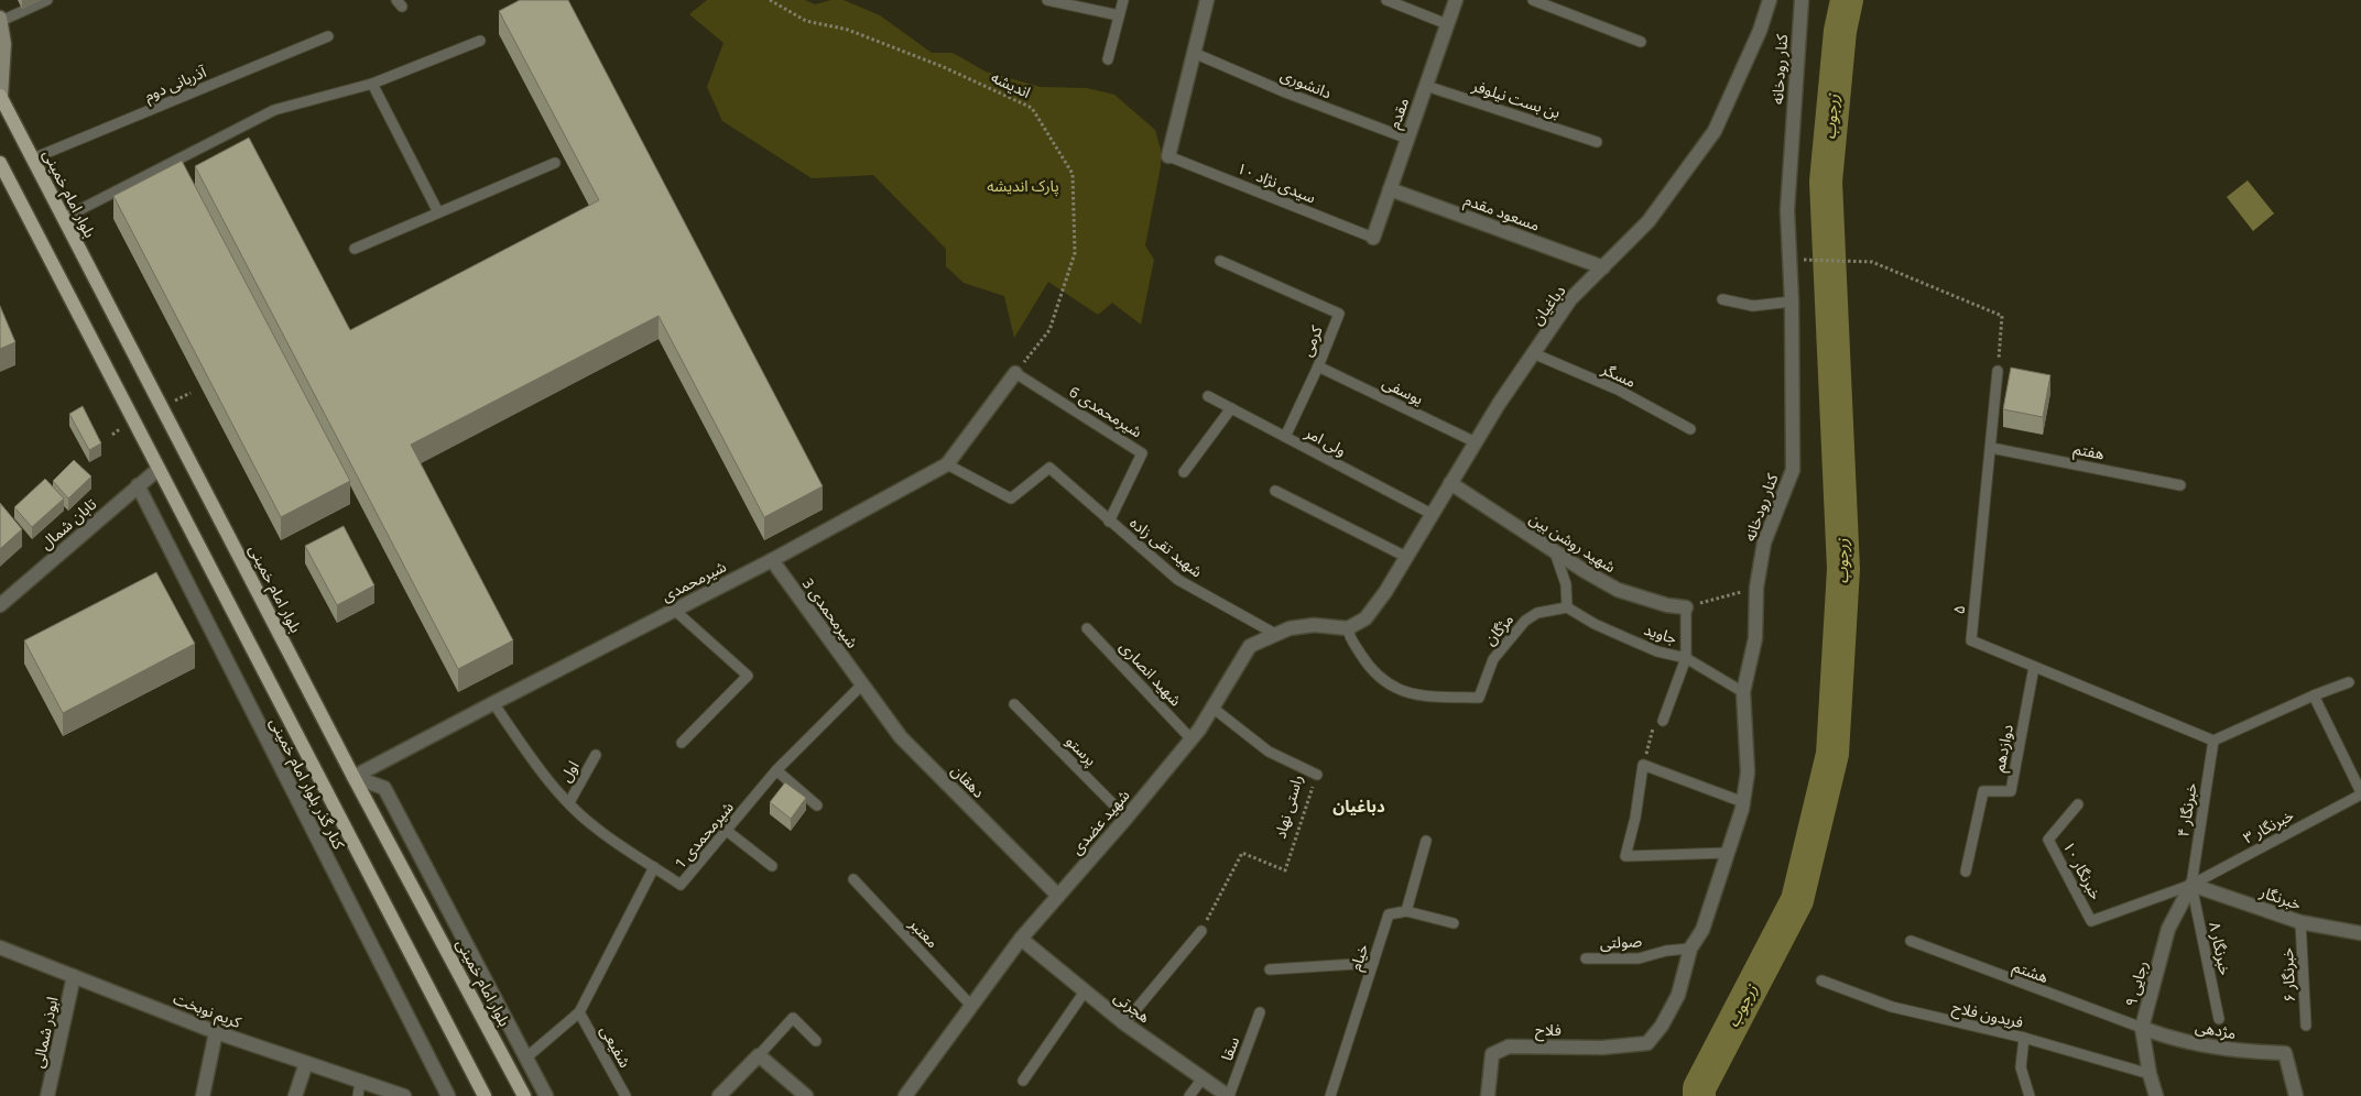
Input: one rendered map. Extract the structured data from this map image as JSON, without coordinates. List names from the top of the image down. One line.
{"streets":{"main road":["بلوار امام خمینی"],"street":["کنار رودخانه","مقدم","مسعود مقدم","دباغیان","تابان شمال","شهید روشن بین","شیرمحمدی","شیرمحمدی 3","دهقان","کنار گذر بلوار امام خمینی","شهید عضدی","خبرنگار","رجایی ۹","هجرتی","کریم نوبخت","فلاح","مژدهی","ابوذر شمالی"],"lane":["آذربانی دوم","دانشوری","بن بست نیلوفر","سیدی نژاد ۱۰","کرمی","مسگر","یوسفی","شیرمحمدی 6","ولی امر","هفتم","شهید تقی زاده","۵","مژگان","جاوید","شهید انصاری","دوازدهم","پرستو","اول","راستی نهاد","خبرنگار ۴","خبرنگار ۳","شیرمحمدی 1","خبرنگار ۱۰","معتبر","صولتی","خبرنگار ۸","خیام","هشتم","خبرنگار ۶","فریدون فلاح","شفیعی","سقا"],"path":["اندیشه"]},"crossings":[["کنار رودخانه","جاوید"],["کنار رودخانه","صولتی"],["کنار رودخانه","فلاح"],["آذربانی دوم","بلوار امام خمینی"],["دانشوری","مقدم"],["اندیشه","شیرمحمدی 6"],["اندیشه","شیرمحمدی"],["بن بست نیلوفر","مقدم"],["مقدم","سیدی نژاد ۱۰"],["مقدم","مسعود مقدم"],["بلوار امام خمینی","شیرمحمدی"],["مسعود مقدم","دباغیان"],["دباغیان","مسگر"],["دباغیان","یوسفی"],["دباغیان","ولی امر"],["دباغیان","شهید روشن بین"],["دباغیان","مژگان"],["دباغیان","شهید عضدی"],["کرمی","یوسفی"],["کرمی","ولی امر"],["شیرمحمدی 6","شهید تقی زاده"],["شیرمحمدی 6","شیرمحمدی"],["هفتم","۵"],["تابان شمال","کنار گذر بلوار امام خمینی"],["شهید تقی زاده","شیرمحمدی"],["شهید تقی زاده","شهید عضدی"],["شیرمحمدی","شیرمحمدی 3"],["شیرمحمدی","شیرمحمدی 1"],["۵","دوازدهم"],["۵","خبرنگار ۴"],["شیرمحمدی 3","دهقان"],["شیرمحمدی 3","شیرمحمدی 1"],["مژگان","جاوید"],["مژگان","شهید عضدی"],["شهید انصاری","شهید عضدی"],["پرستو","شهید عضدی"],["اول","شیرمحمدی 1"],["دهقان","شهید عضدی"],["دهقان","شیرمحمدی 1"],["راستی نهاد","شهید عضدی"],["خبرنگار ۴","خبرنگار ۳"],["خبرنگار ۴","خبرنگار ۱۰"],["خبرنگار ۴","خبرنگار"],["خبرنگار ۴","خبرنگار ۸"],["خبرنگار ۴","رجایی ۹"],["شهید عضدی","معتبر"],["شهید عضدی","هجرتی"],["خبرنگار ۳","خبرنگار ۱۰"],["خبرنگار ۳","خبرنگار"],["خبرنگار ۳","خبرنگار ۸"],["خبرنگار ۳","رجایی ۹"],["خبرنگار ۱۰","خبرنگار"],["خبرنگار ۱۰","خبرنگار ۸"],["خبرنگار ۱۰","رجایی ۹"],["خبرنگار","خبرنگار ۸"],["خبرنگار","خبرنگار ۶"],["خبرنگار","رجایی ۹"],["خبرنگار ۸","رجایی ۹"],["هشتم","رجایی ۹"],["هشتم","مژدهی"],["رجایی ۹","فریدون فلاح"],["رجایی ۹","مژدهی"],["هجرتی","سقا"],["کریم نوبخت","ابوذر شمالی"]],"districts":["دباغیان"],"water":["زرجوب"],"parks":["پارک اندیشه"]}
